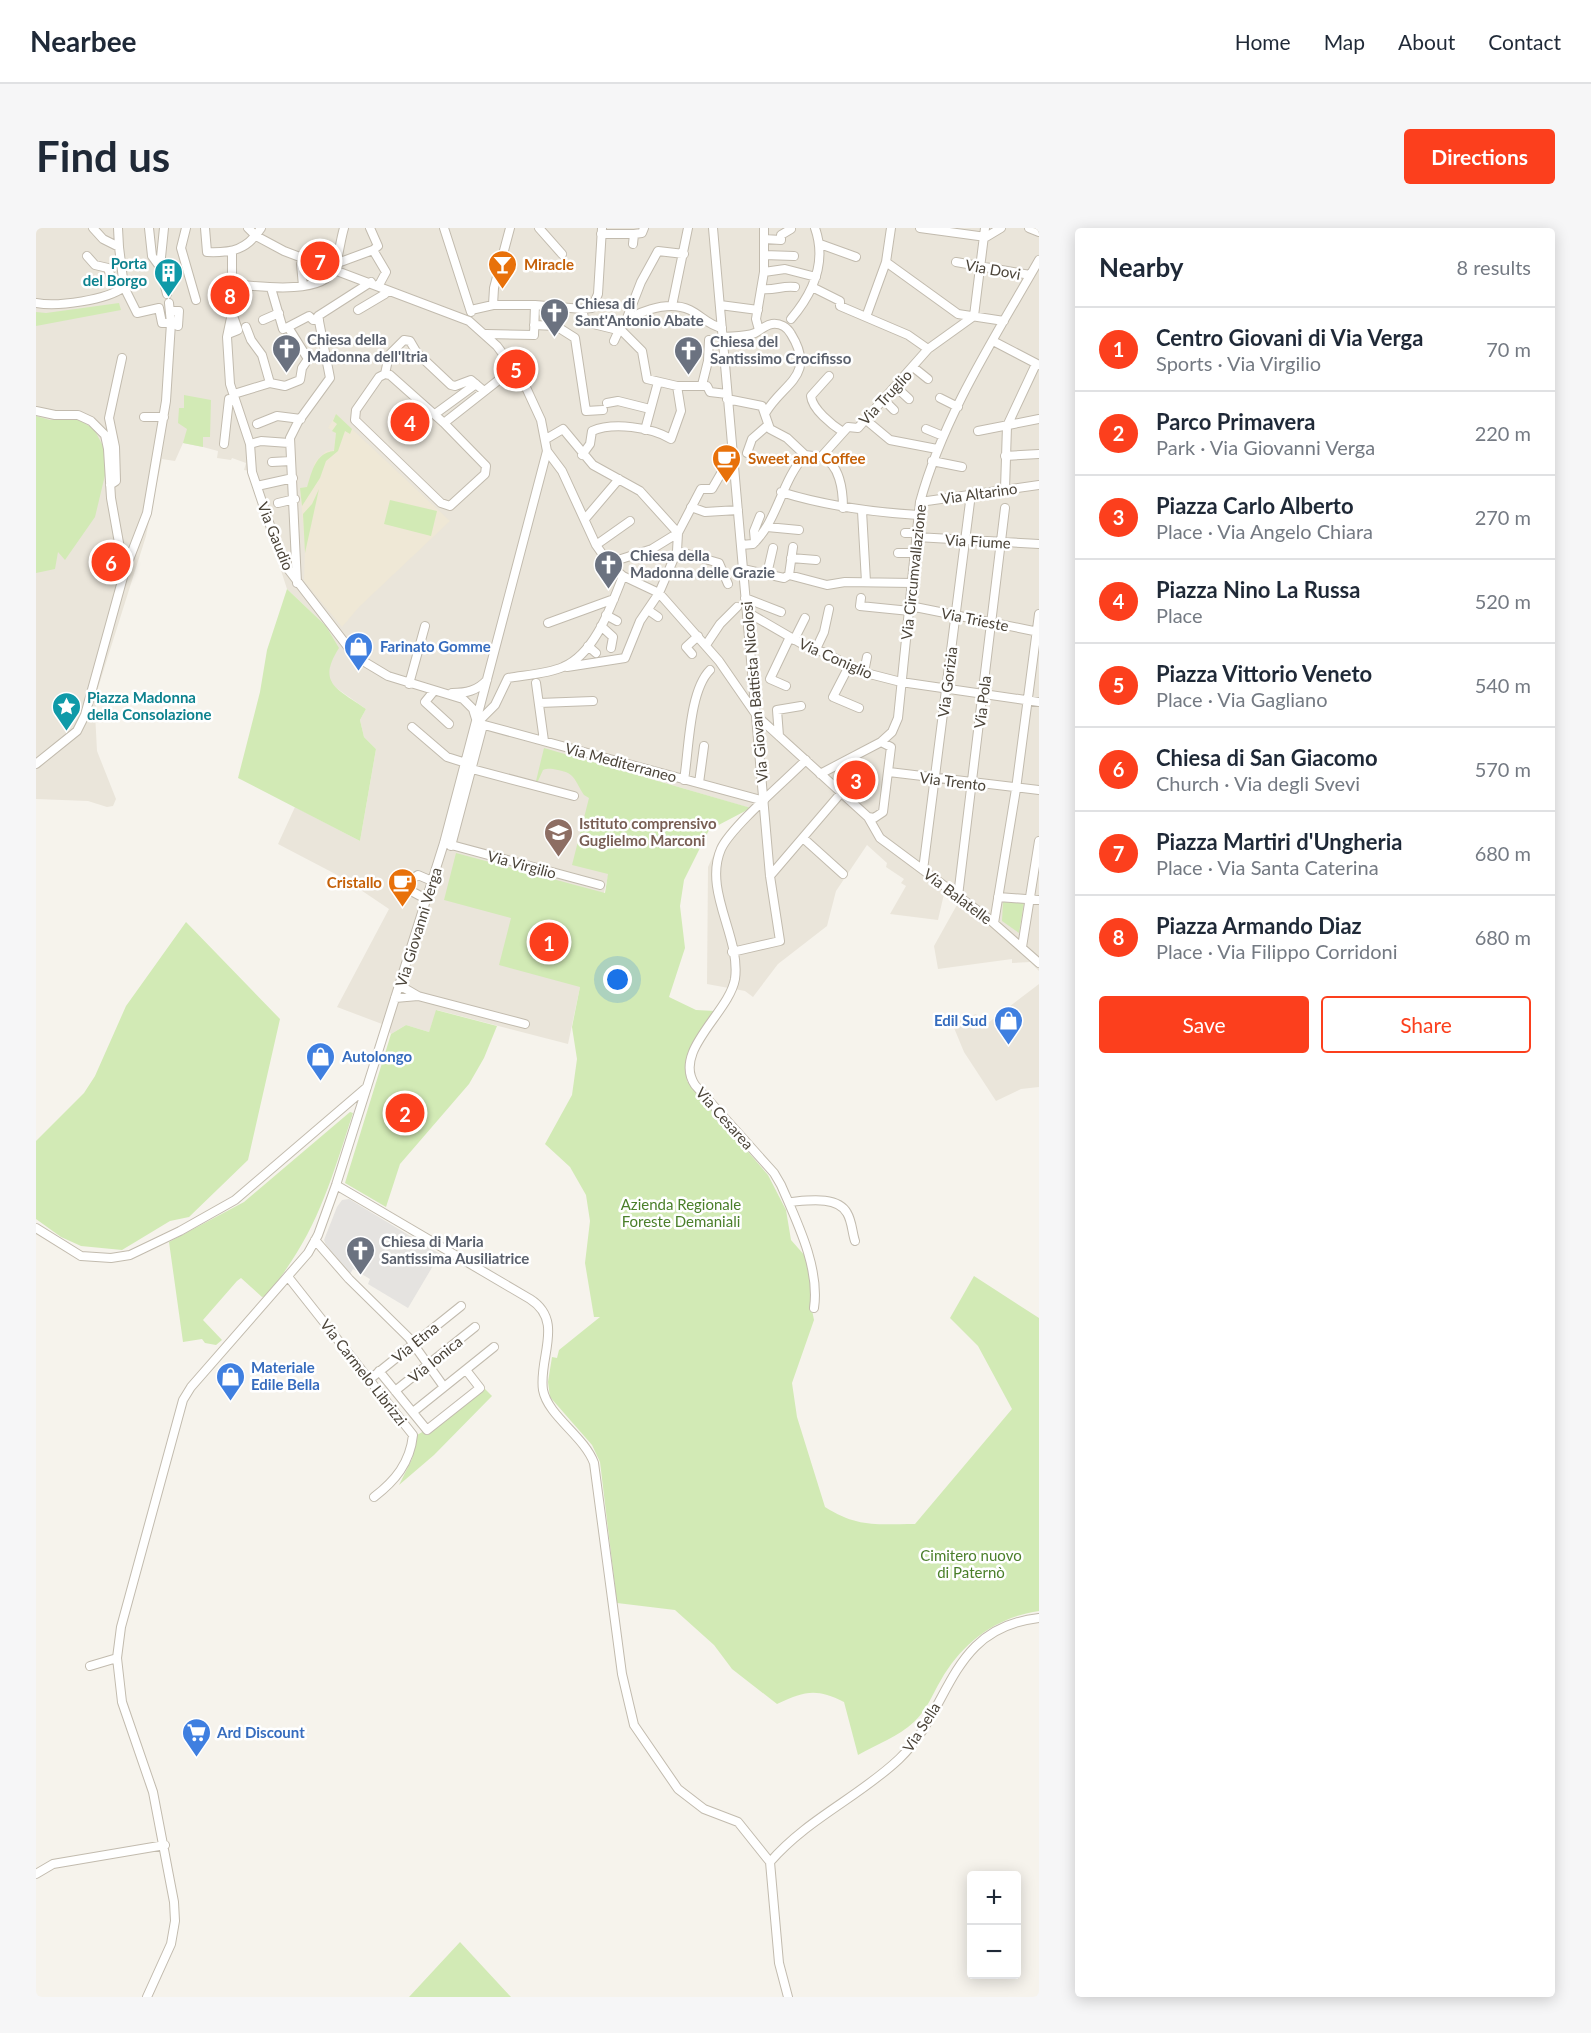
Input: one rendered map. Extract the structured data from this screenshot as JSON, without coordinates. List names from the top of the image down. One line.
{"streets":{"street":["Via Dovi","Via Truglio","Via Altarino","Via Gaudio","Via Fiume","Via Circumvallazione","Via Trieste","Via Coniglio","Via Gorizia","Via Giovan Battista Nicolosi","Via Pola","Via Mediterraneo","Via Trento","Via Virgilio","Via Balatelle","Via Giovanni Verga","Via Cesarea","Via Etna","Via Ionica","Via Carmelo Librizzi","Via Sella"]},"crossings":[["Via Dovi","Via Circumvallazione"],["Via Altarino","Via Circumvallazione"],["Via Altarino","Via Gorizia"],["Via Fiume","Via Circumvallazione"],["Via Fiume","Via Gorizia"],["Via Fiume","Via Pola"],["Via Circumvallazione","Via Trieste"],["Via Circumvallazione","Via Coniglio"],["Via Trieste","Via Gorizia"],["Via Trieste","Via Pola"],["Via Coniglio","Via Gorizia"],["Via Coniglio","Via Giovan Battista Nicolosi"],["Via Coniglio","Via Pola"],["Via Gorizia","Via Trento"],["Via Gorizia","Via Balatelle"],["Via Giovan Battista Nicolosi","Via Mediterraneo"],["Via Giovan Battista Nicolosi","Via Cesarea"],["Via Pola","Via Trento"],["Via Pola","Via Balatelle"],["Via Mediterraneo","Via Giovanni Verga"],["Via Mediterraneo","Via Cesarea"],["Via Virgilio","Via Giovanni Verga"],["Via Balatelle","Via Cesarea"],["Via Giovanni Verga","Via Carmelo Librizzi"],["Via Etna","Via Carmelo Librizzi"]],"parks":["Azienda Regionale Foreste Demaniali","Cimitero nuovo di Paternò"],"places":{"bar":["Miracle"],"building":["Porta del Borgo"],"church":["Chiesa di Sant'Antonio Abate","Chiesa della Madonna dell'Itria","Chiesa del Santissimo Crocifisso","Chiesa della Madonna delle Grazie","Chiesa di Maria Santissima Ausiliatrice"],"cafe":["Sweet and Coffee","Cristallo"],"shop":["Farinato Gomme","Edil Sud","Autolongo","Materiale Edile Bella"],"place":["Piazza Madonna della Consolazione"],"school or university":["Istituto comprensivo Guglielmo Marconi"],"supermarket":["Ard Discount"]},"page":{"header":"Nearbee","nav":["Home","Map","About","Contact"],"buttons":["Directions",["Save","Share"]],"title":"Find us","heading":["Nearby","8 results"],"pins":["7","8","5","4","6","3","1","2"],"list":[{"mark":"1","name":"Centro Giovani di Via Verga","note":"Sports · Via Virgilio","value":"70 m"},{"mark":"2","name":"Parco Primavera","note":"Park · Via Giovanni Verga","value":"220 m"},{"mark":"3","name":"Piazza Carlo Alberto","note":"Place · Via Angelo Chiara","value":"270 m"},{"mark":"4","name":"Piazza Nino La Russa","note":"Place","value":"520 m"},{"mark":"5","name":"Piazza Vittorio Veneto","note":"Place · Via Gagliano","value":"540 m"},{"mark":"6","name":"Chiesa di San Giacomo","note":"Church · Via degli Svevi","value":"570 m"},{"mark":"7","name":"Piazza Martiri d'Ungheria","note":"Place · Via Santa Caterina","value":"680 m"},{"mark":"8","name":"Piazza Armando Diaz","note":"Place · Via Filippo Corridoni","value":"680 m"}],"map_buttons":["+","−"]}}
